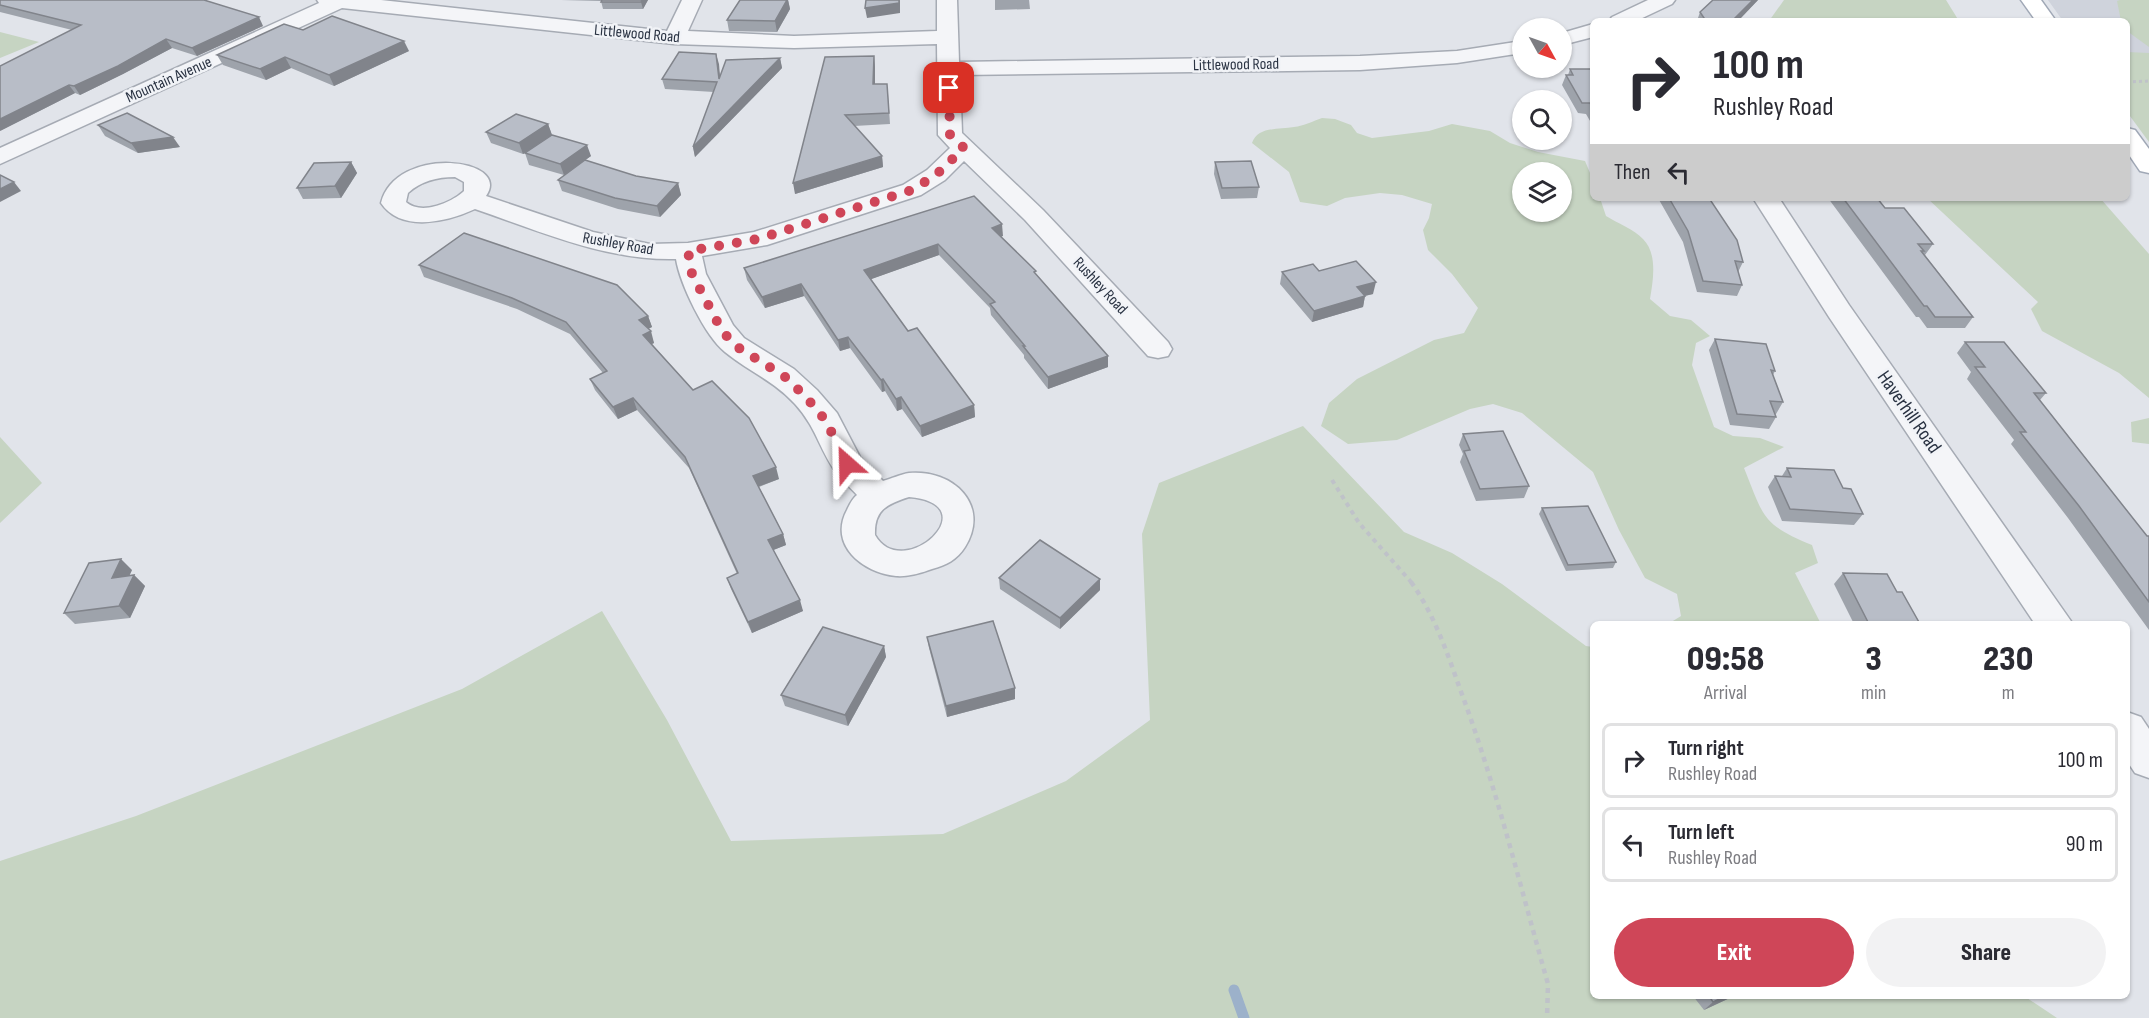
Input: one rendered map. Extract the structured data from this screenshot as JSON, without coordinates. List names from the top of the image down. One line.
{"streets":{"street":["Littlewood Road","Mountain Avenue","Rushley Road","Haverhill Road"]},"crossings":[["Littlewood Road","Mountain Avenue"],["Littlewood Road","Rushley Road"]],"north":"bottom right","page":{"turn":["100 m","Rushley Road"],"then":"Then","eta":["09:58","Arrival","3","min","230","m"],"list":[{"name":"Turn right","note":"Rushley Road","value":"100 m"},{"name":"Turn left","note":"Rushley Road","value":"90 m"}],"buttons":["Exit","Share"]}}
